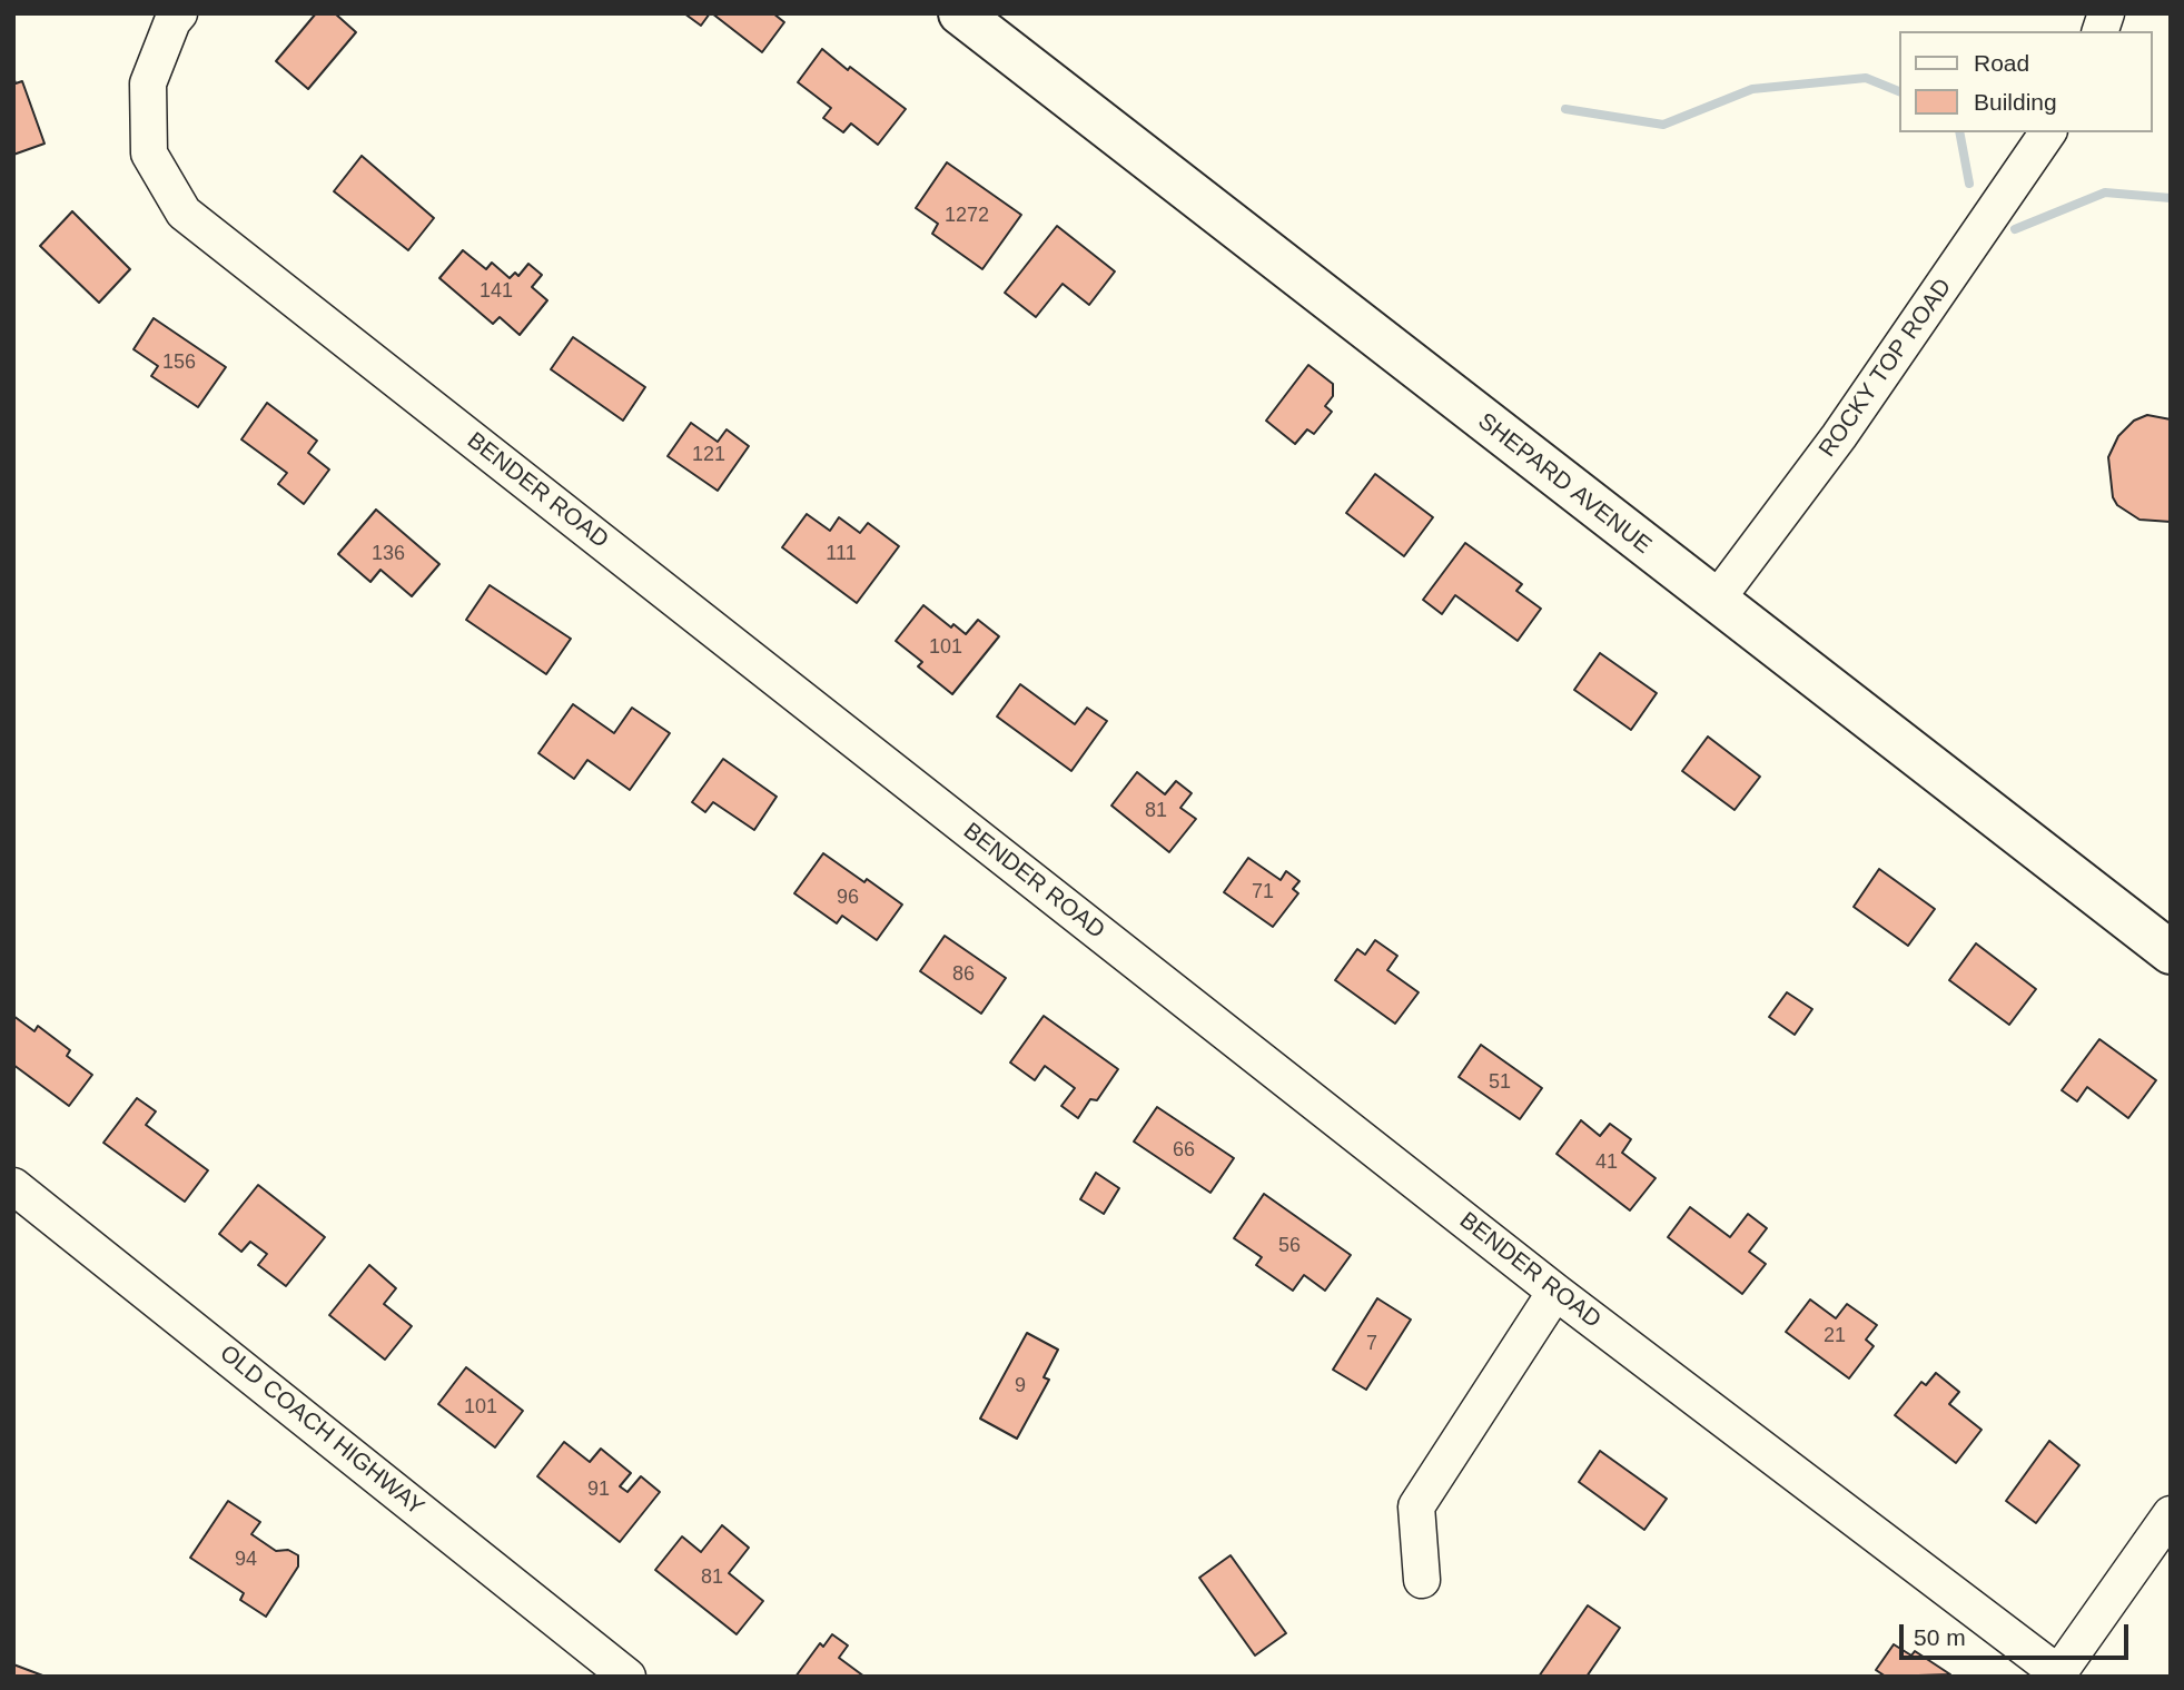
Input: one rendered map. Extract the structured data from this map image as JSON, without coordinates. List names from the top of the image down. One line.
{"streets":{"main road":["SHEPARD AVENUE"],"street":["ROCKY TOP ROAD","BENDER ROAD","OLD COACH HIGHWAY"]},"crossings":[["ROCKY TOP ROAD","SHEPARD AVENUE"]],"house_numbers":["1272","141","156","121","136","111","101","81","71","96","86","51","66","41","56","21","7","9","101","91","94","81"],"legend":["Road","Building"],"scale_bar":"50 m"}
